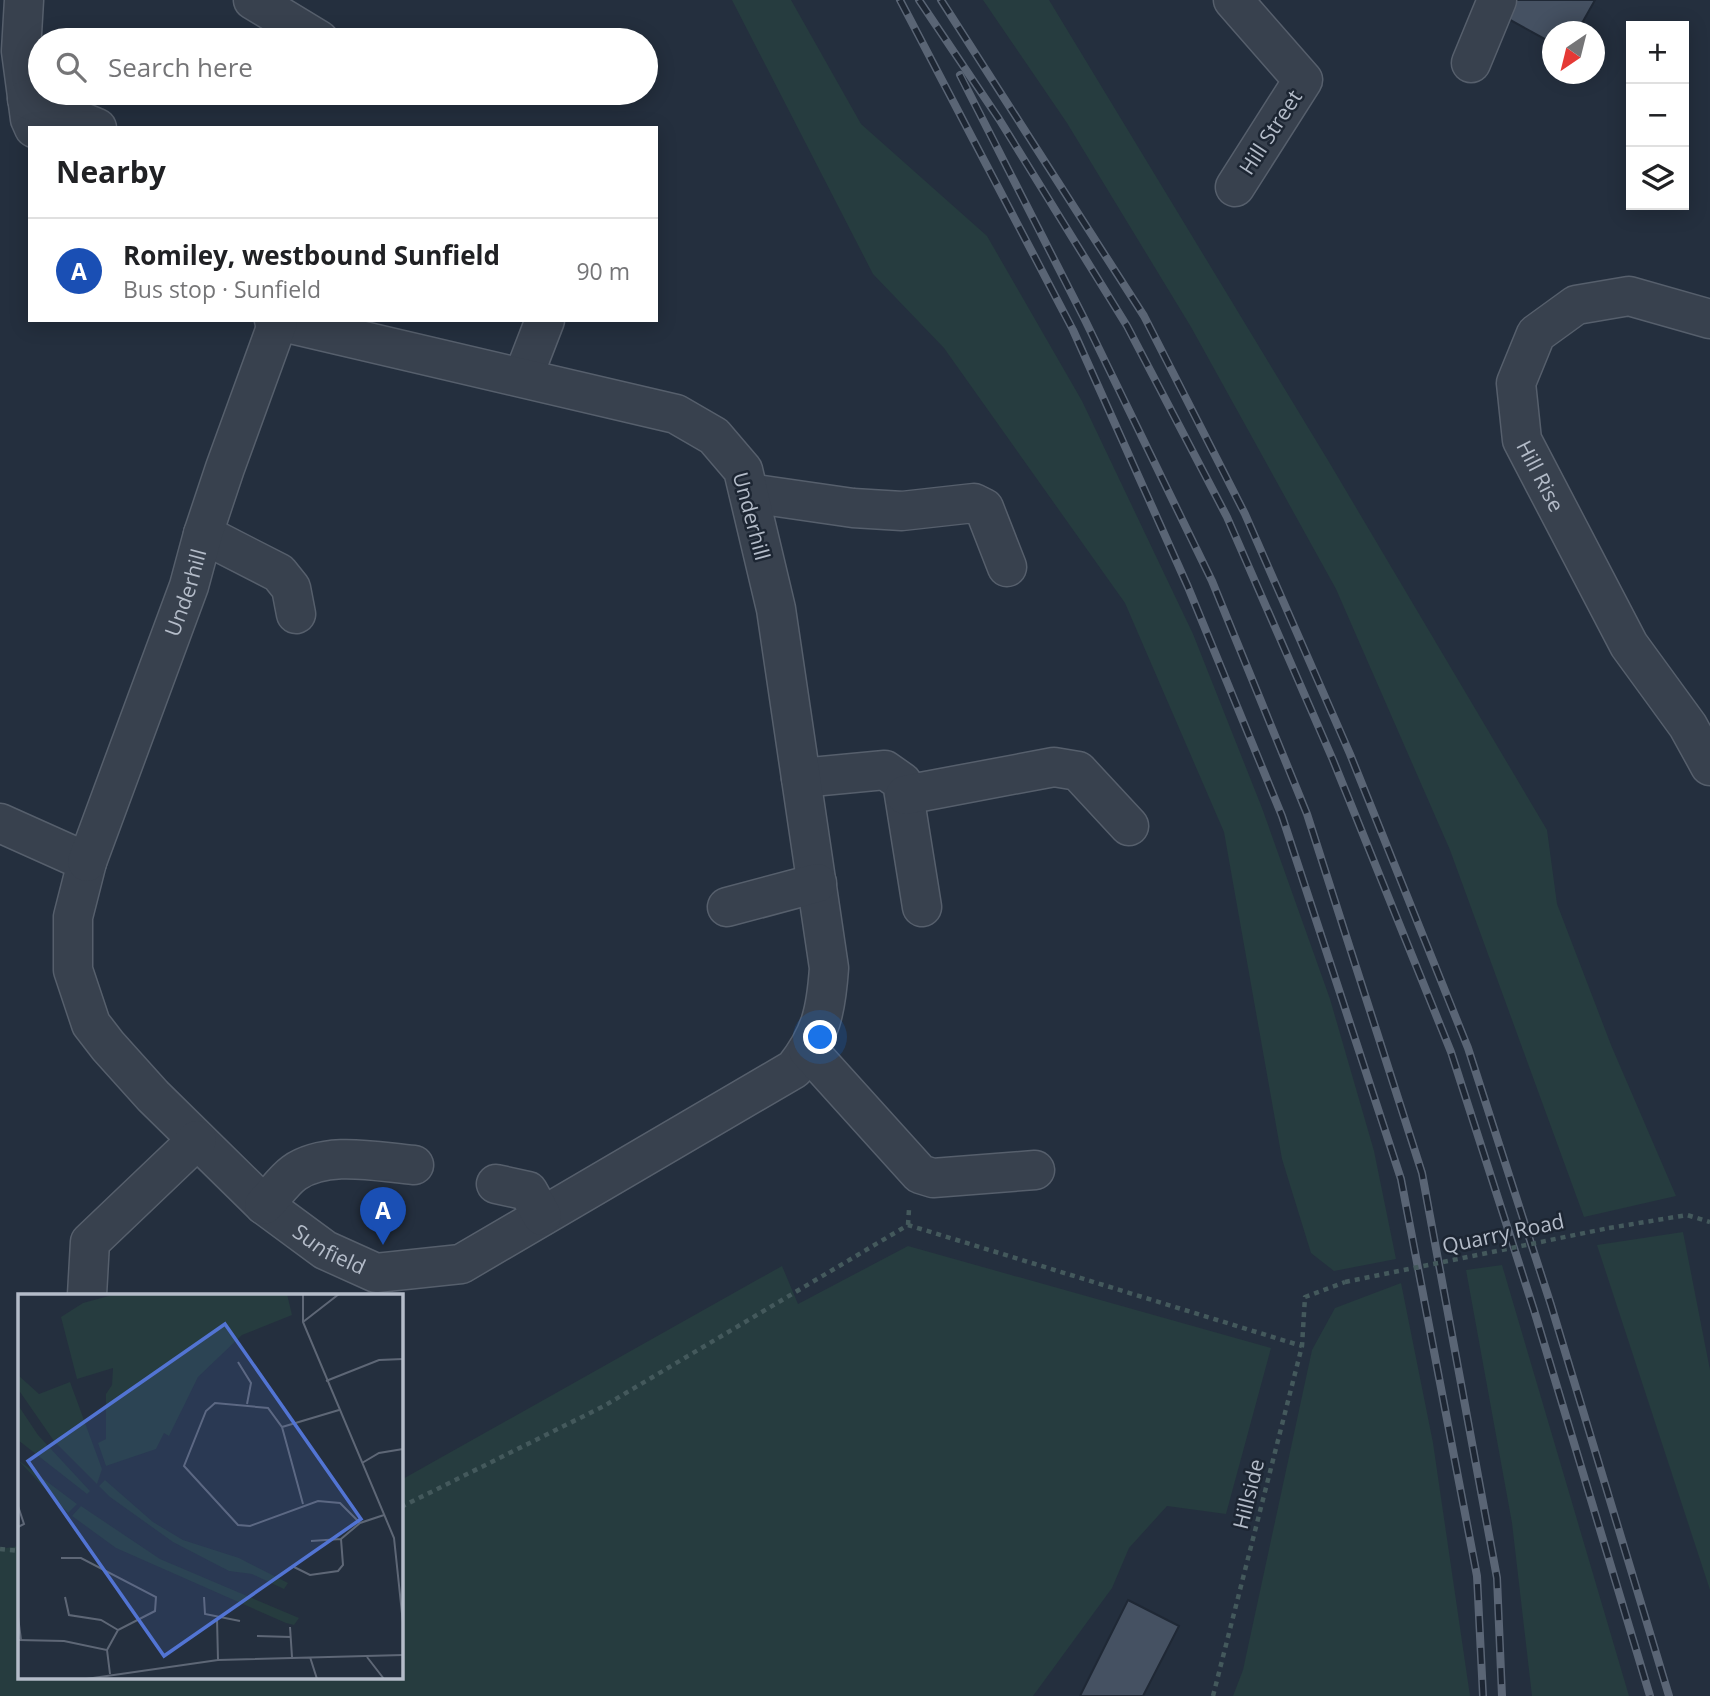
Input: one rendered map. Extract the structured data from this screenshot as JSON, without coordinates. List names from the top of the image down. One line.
{"streets":{"street":["Hill Street","Hill Rise","Underhill","Sunfield"],"path":["Quarry Road","Hillside"]},"crossings":[["Underhill","Sunfield"],["Quarry Road","Hillside"]],"north":"bottom left","page":{"map_buttons":["+","−"],"search":"Search here","heading":"Nearby","list":[{"mark":"A","name":"Romiley, westbound Sunfield","note":"Bus stop · Sunfield","value":"90 m"}],"pins":"A"}}
